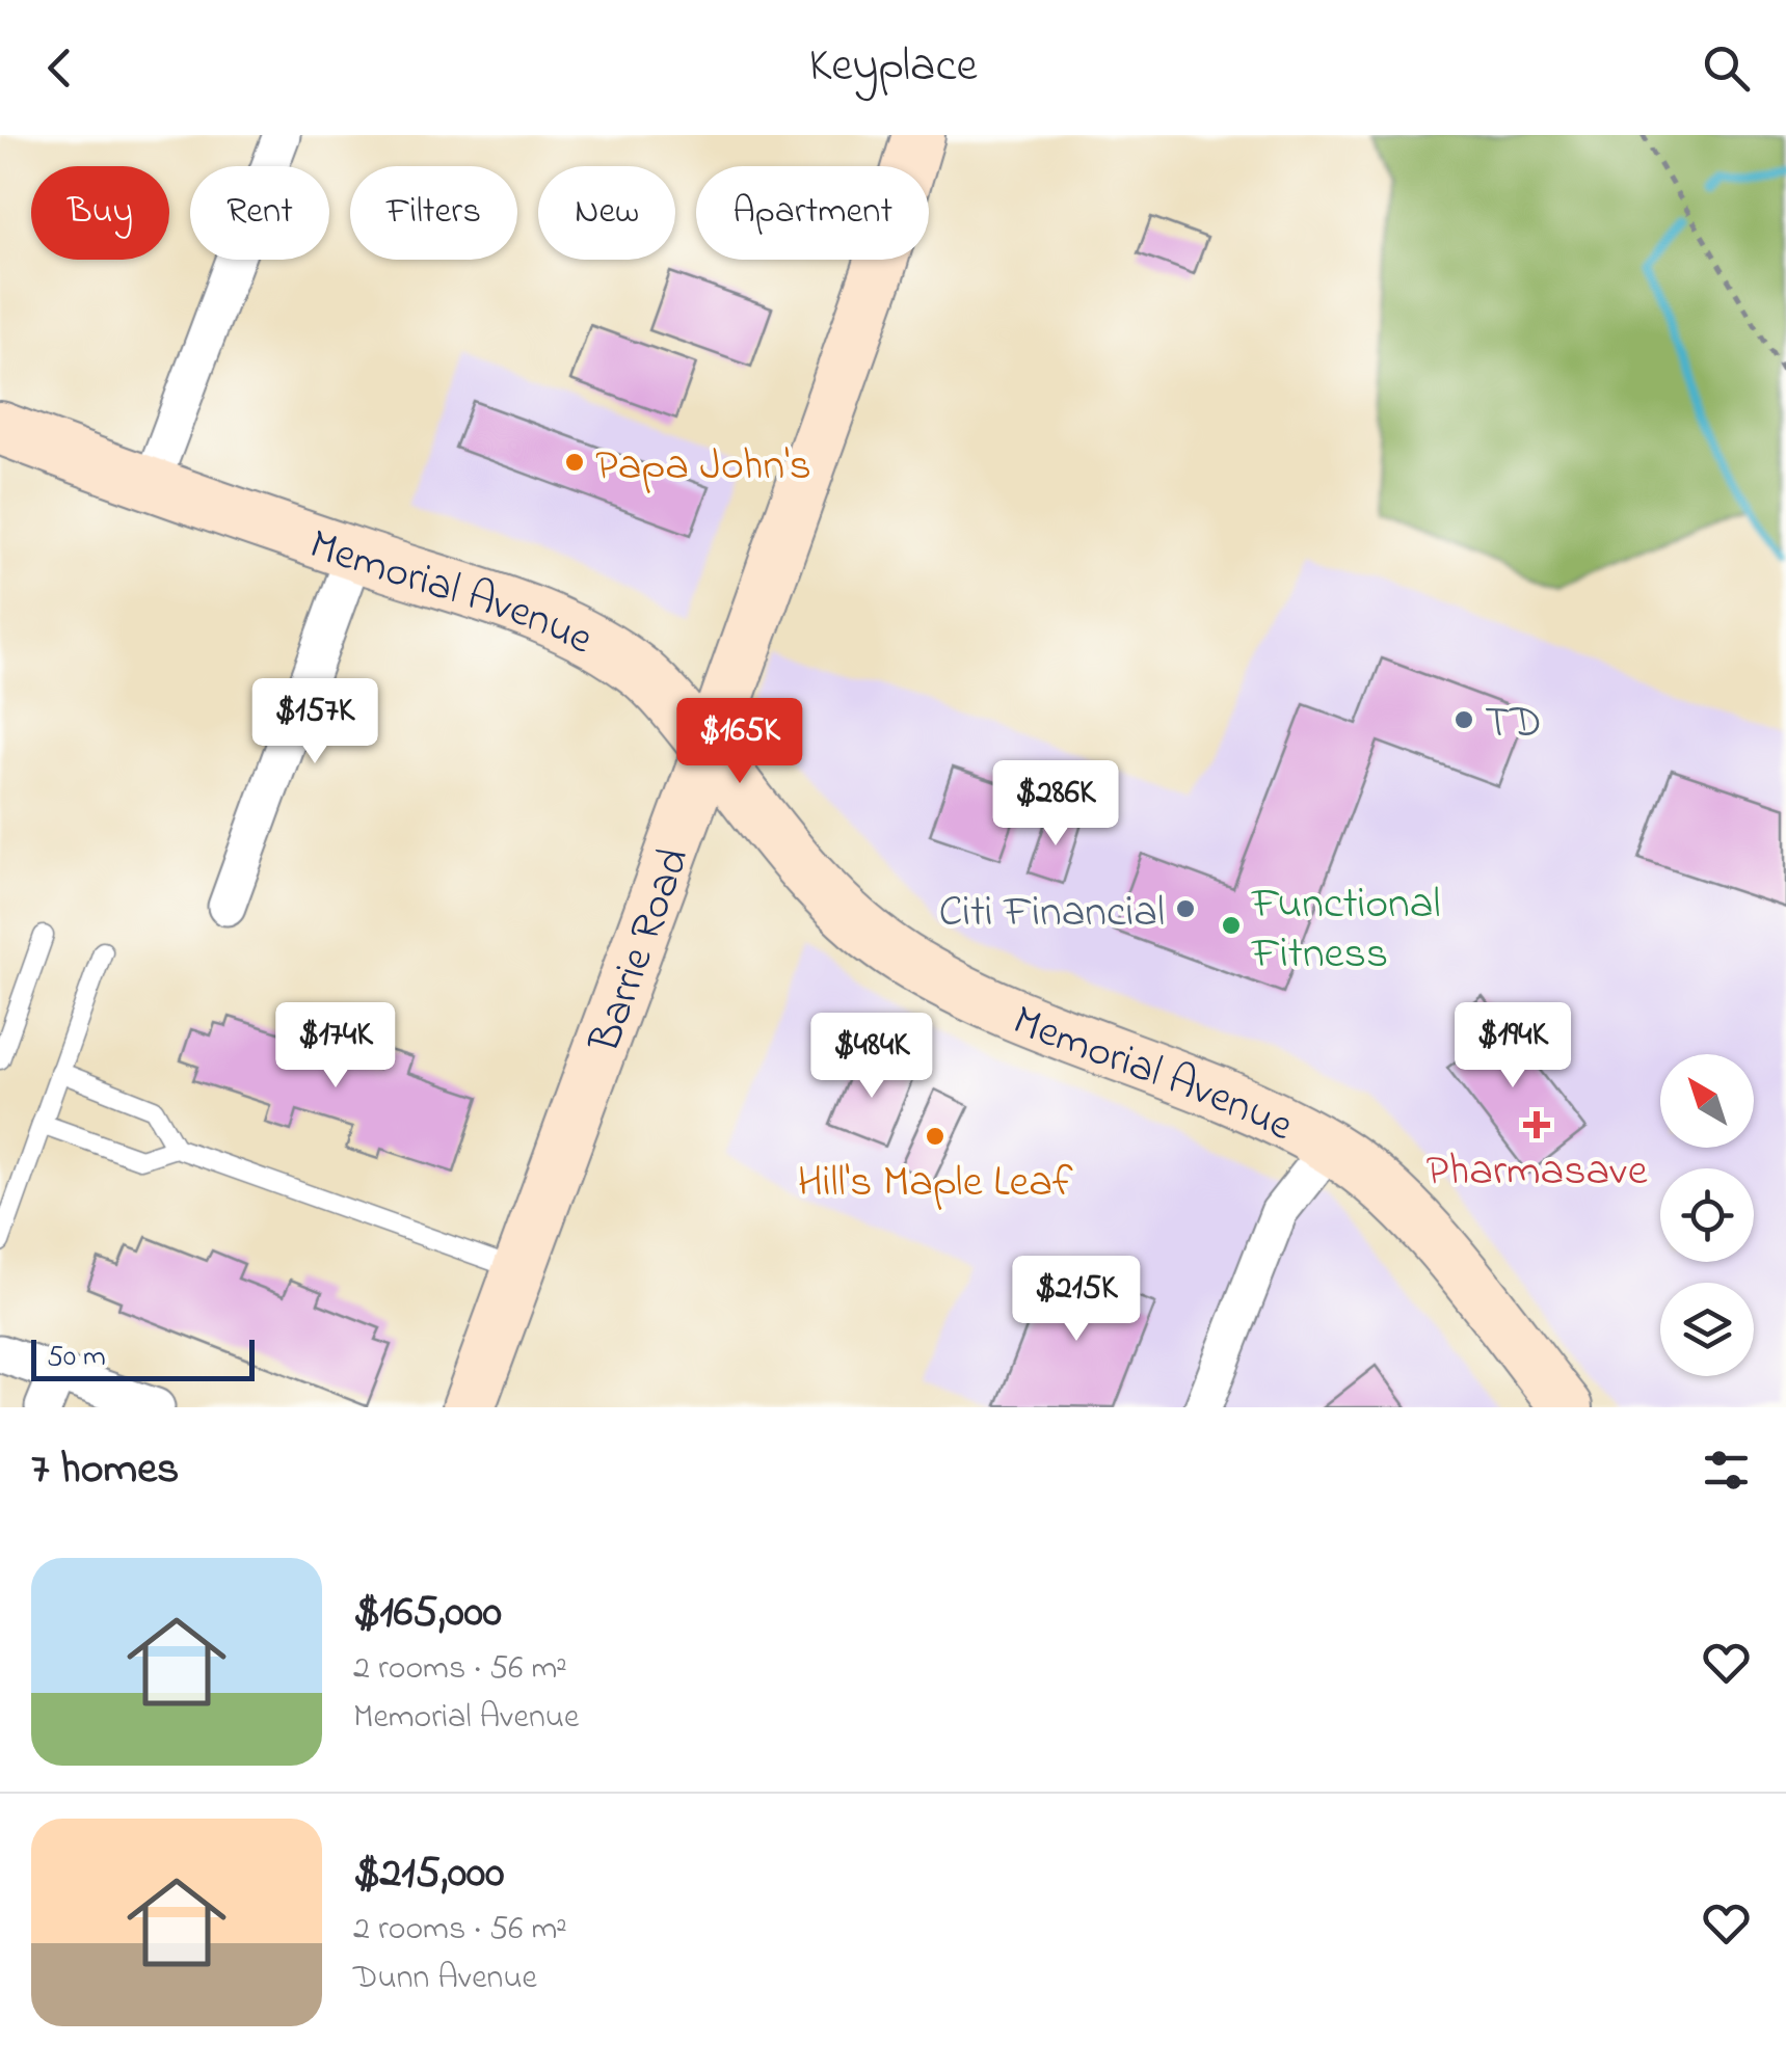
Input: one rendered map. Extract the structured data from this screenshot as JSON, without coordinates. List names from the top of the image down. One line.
{"streets":{"main road":["Memorial Avenue","Barrie Road"]},"crossings":[["Memorial Avenue","Barrie Road"]],"places":{"other":["Papa John's","TD","Citi Financial","Functional Fitness","Hill's Maple Leaf"],"health":["Pharmasave"]},"scale_bar":"50 m","north":"top left","page":{"header":"Keyplace","chip":["Buy","Rent","Filters","New","Apartment"],"price":["$157K","$165K","$286K","$174K","$194K","$484K","$215K"],"scale":"50 m","heading":"7 homes","list":[{"name":"$165,000","note":"2 rooms · 56 m² · Memorial Avenue"},{"name":"$215,000","note":"2 rooms · 56 m² · Dunn Avenue"}]}}
